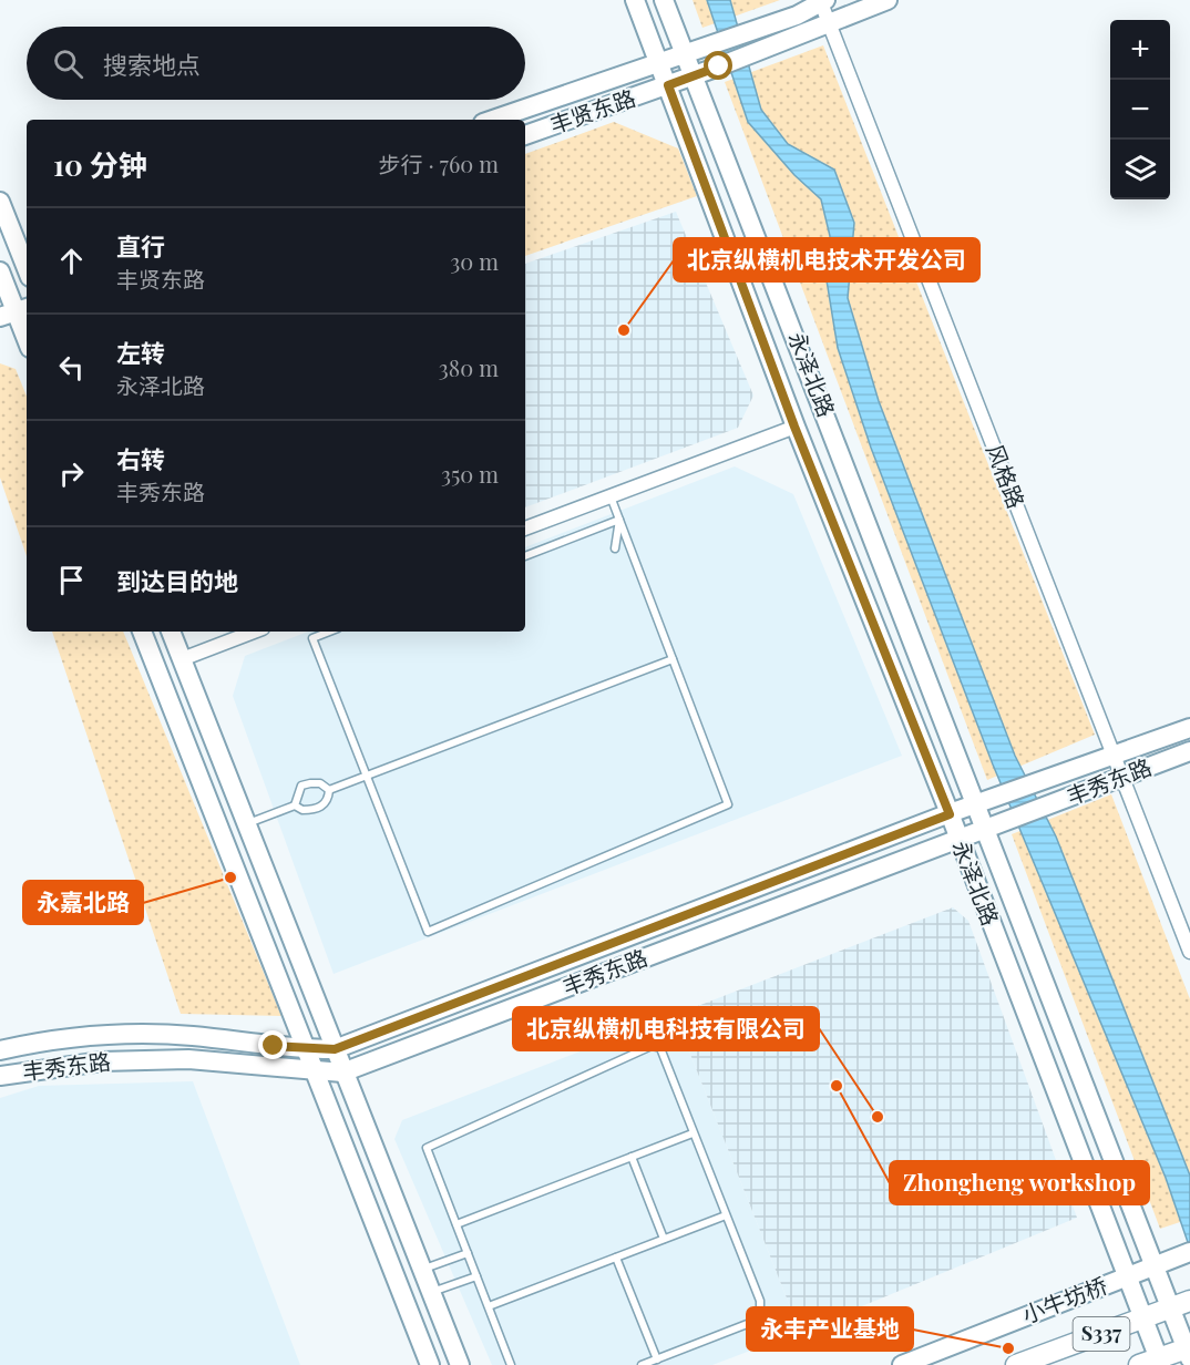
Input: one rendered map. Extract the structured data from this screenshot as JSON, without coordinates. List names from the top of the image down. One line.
{"streets":{"main road":["S337"],"street":["丰贤东路","永泽北路","风格路","丰秀东路","小牛坊桥"]},"crossings":[["丰贤东路","永泽北路"],["丰贤东路","风格路"],["永泽北路","丰秀东路"],["永泽北路","小牛坊桥"],["永泽北路","S337"],["风格路","丰秀东路"]],"places":["北京纵横机电技术开发公司","永嘉北路","Zhongheng workshop","北京纵横机电科技有限公司","永丰产业基地"],"page":{"map_buttons":["+","−"],"search":"搜索地点","heading":["10 分钟","步行 · 760 m"],"list":[["直行","丰贤东路","30 m"],["左转","永泽北路","380 m"],["右转","丰秀东路","350 m"],"到达目的地"]}}
